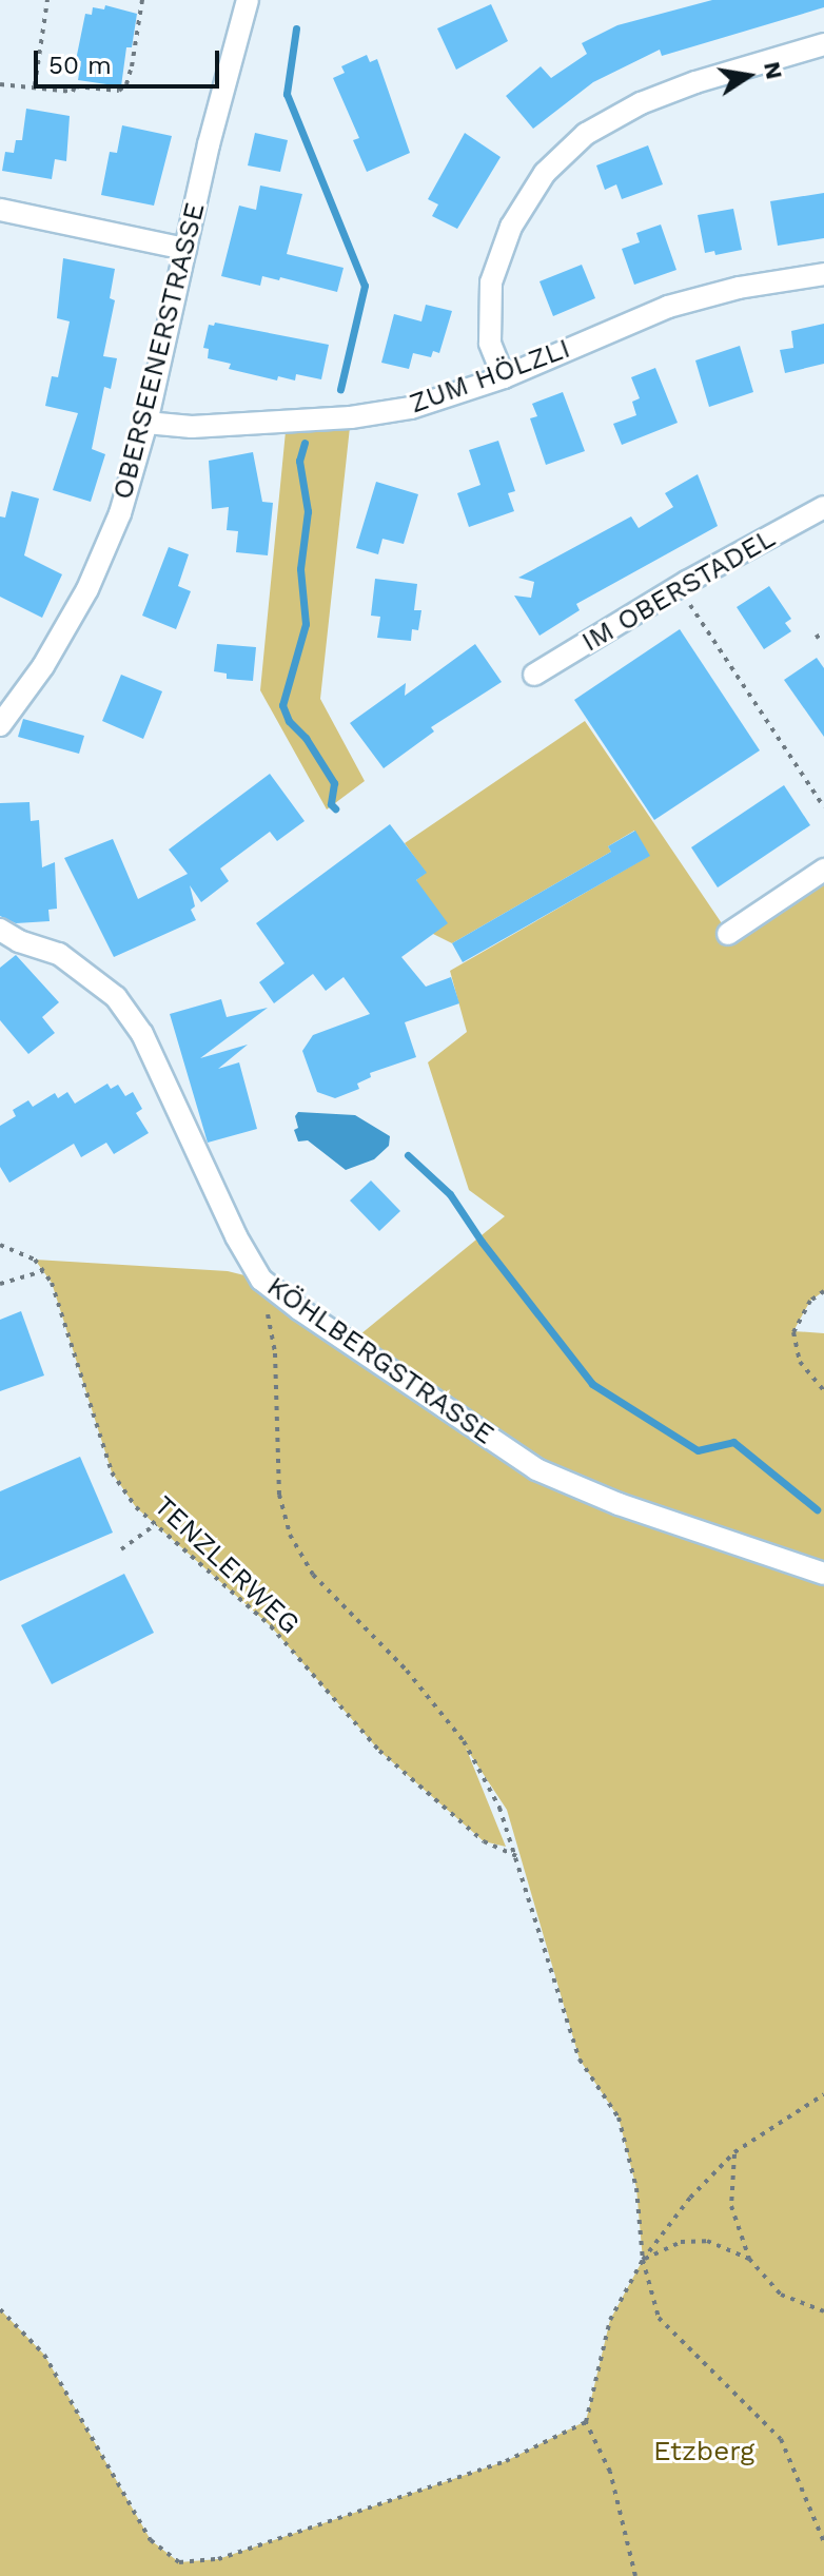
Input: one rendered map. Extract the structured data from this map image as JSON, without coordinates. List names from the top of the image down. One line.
{"streets":{"street":["OBERSEENERSTRASSE","ZUM HÖLZLI","IM OBERSTADEL","KÖHLBERGSTRASSE"],"path":["TENZLERWEG"]},"crossings":[["OBERSEENERSTRASSE","ZUM HÖLZLI"]],"parks":["Etzberg"],"scale_bar":"50 m","north":"right"}
